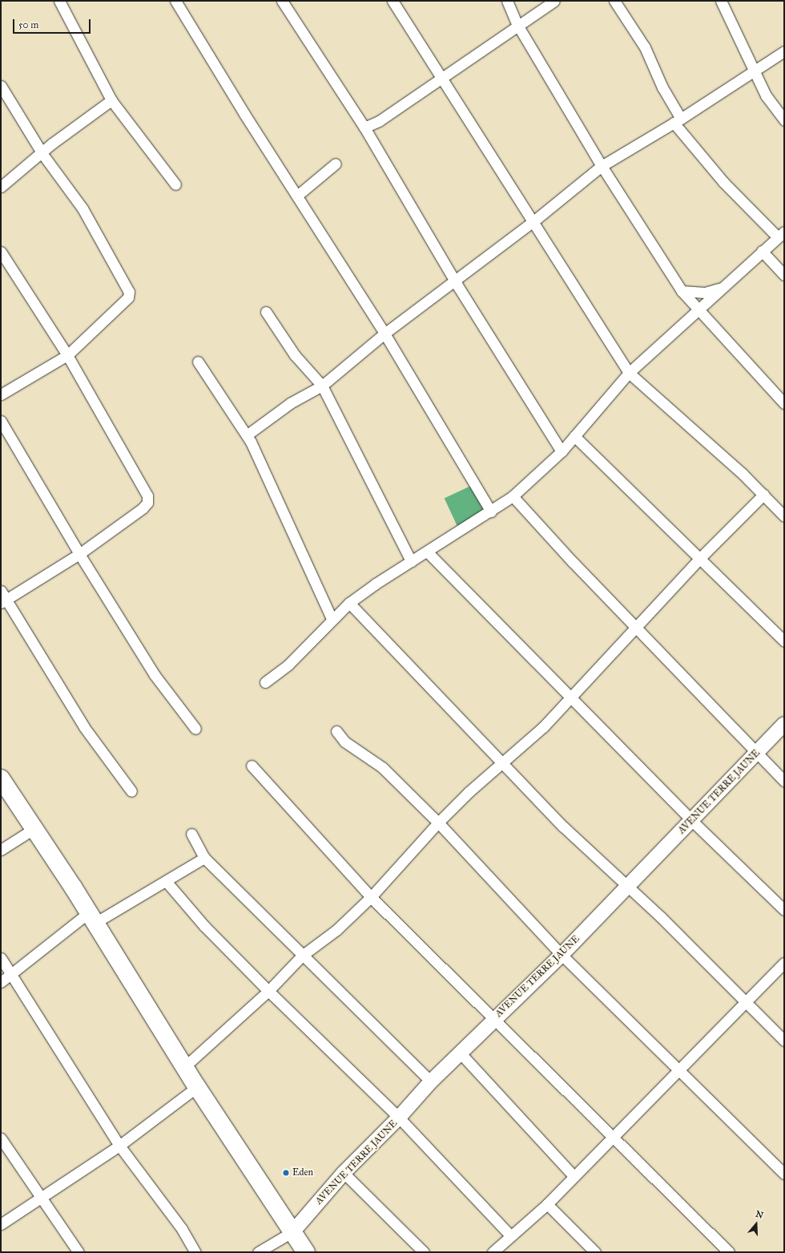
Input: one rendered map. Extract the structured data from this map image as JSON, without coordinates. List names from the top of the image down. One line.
{"streets":{"street":["AVENUE TERRE JAUNE"]},"places":["Eden"],"scale_bar":"50 m","north":"top"}
